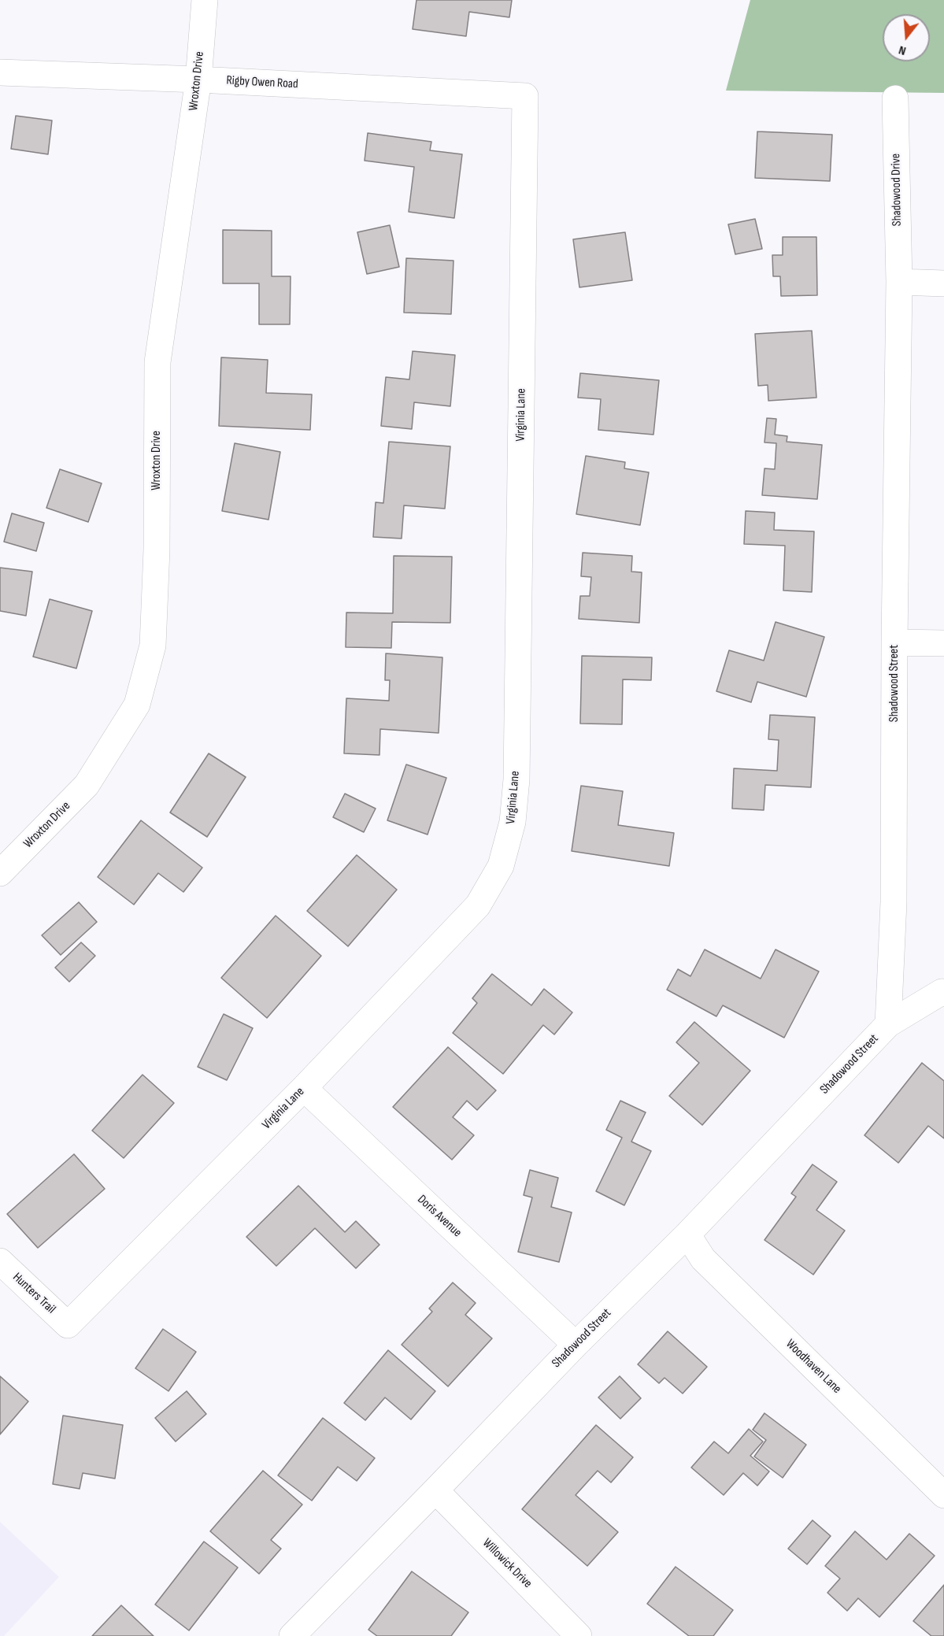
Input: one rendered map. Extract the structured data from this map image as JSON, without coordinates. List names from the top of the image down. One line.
{"streets":{"street":["Wroxton Drive","Rigby Owen Road","Shadowood Drive","Virginia Lane","Shadowood Street","Doris Avenue","Hunters Trail","Woodhaven Lane","Willowick Drive"]},"crossings":[["Wroxton Drive","Rigby Owen Road"],["Rigby Owen Road","Virginia Lane"],["Shadowood Drive","Shadowood Street"],["Virginia Lane","Doris Avenue"],["Virginia Lane","Hunters Trail"],["Shadowood Street","Doris Avenue"],["Shadowood Street","Woodhaven Lane"],["Shadowood Street","Willowick Drive"]],"north":"bottom"}
